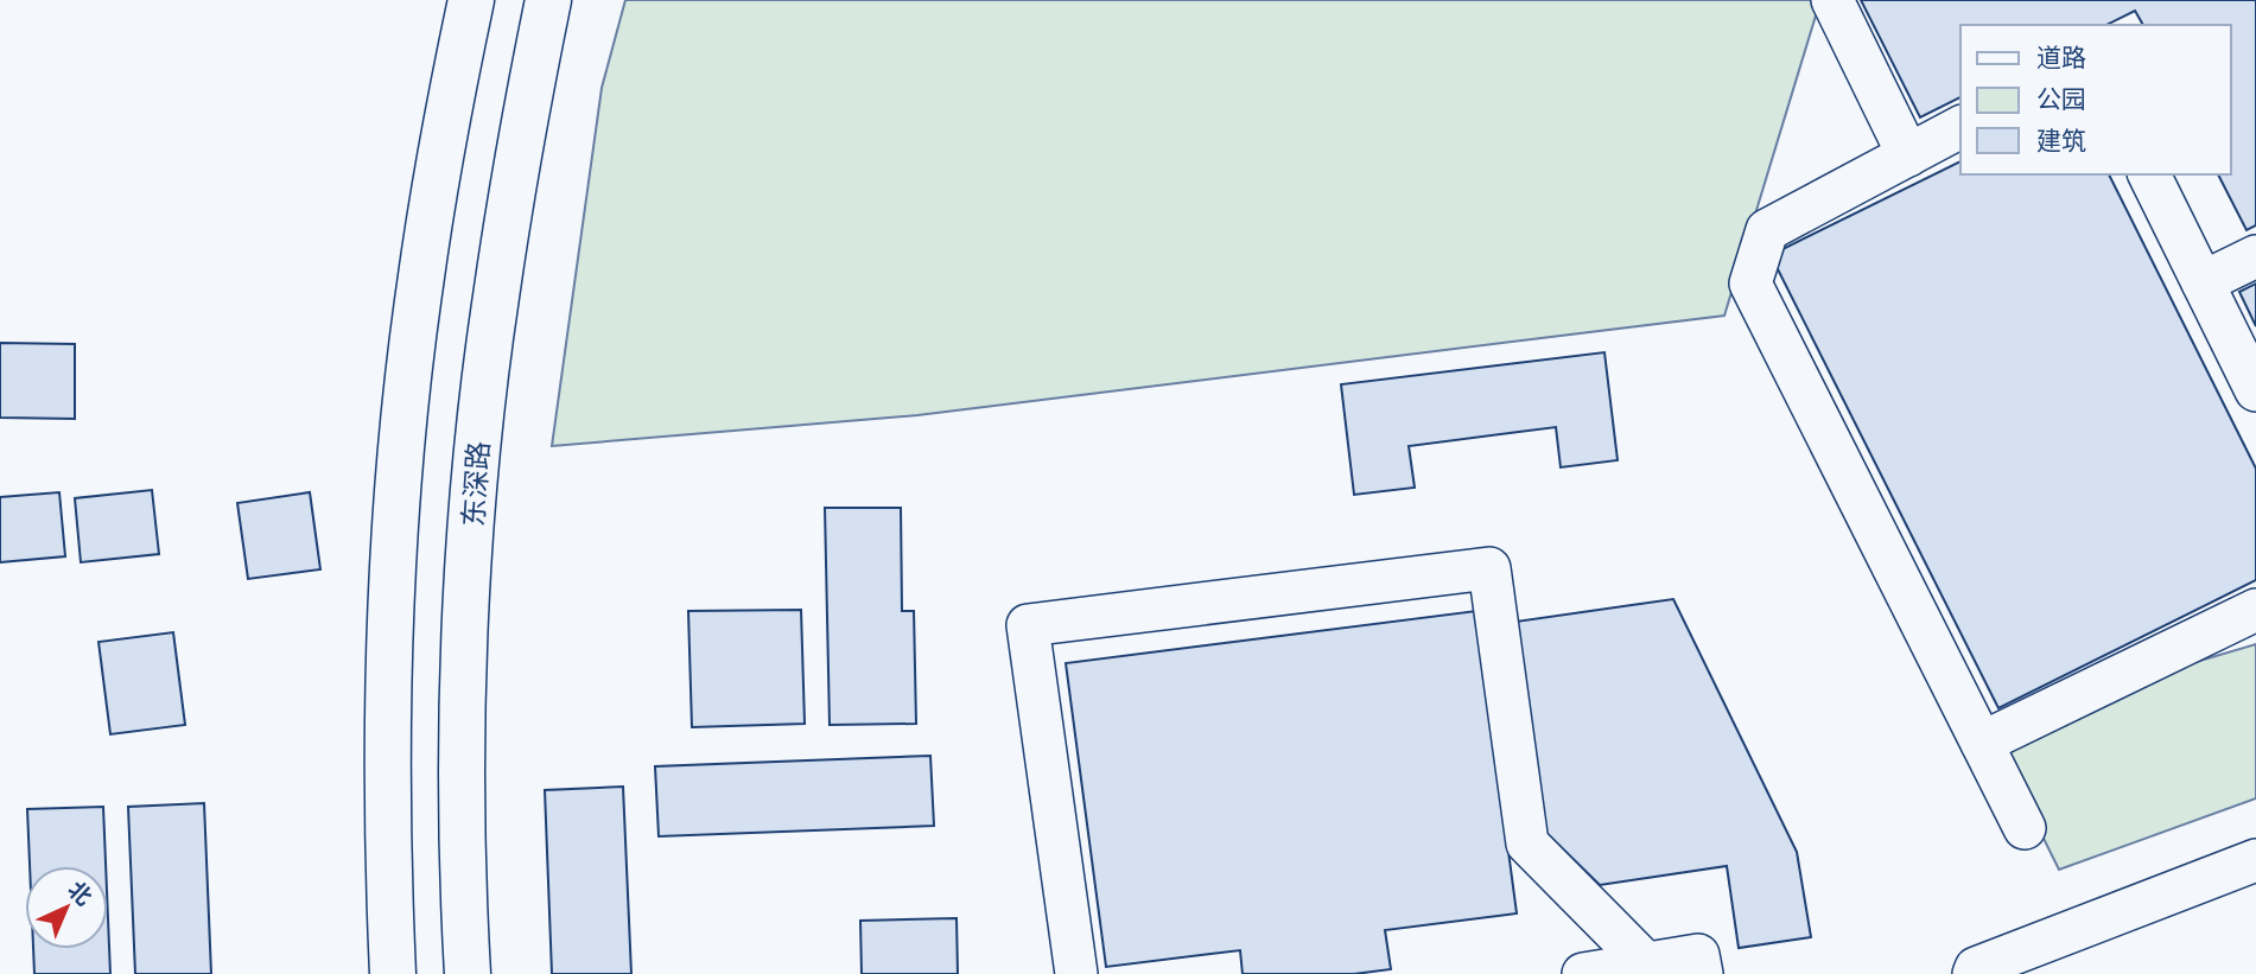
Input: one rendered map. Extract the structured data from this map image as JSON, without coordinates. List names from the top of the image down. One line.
{"streets":{"highway":["东深路"]},"legend":["道路","公园","建筑"],"north":"top right"}
